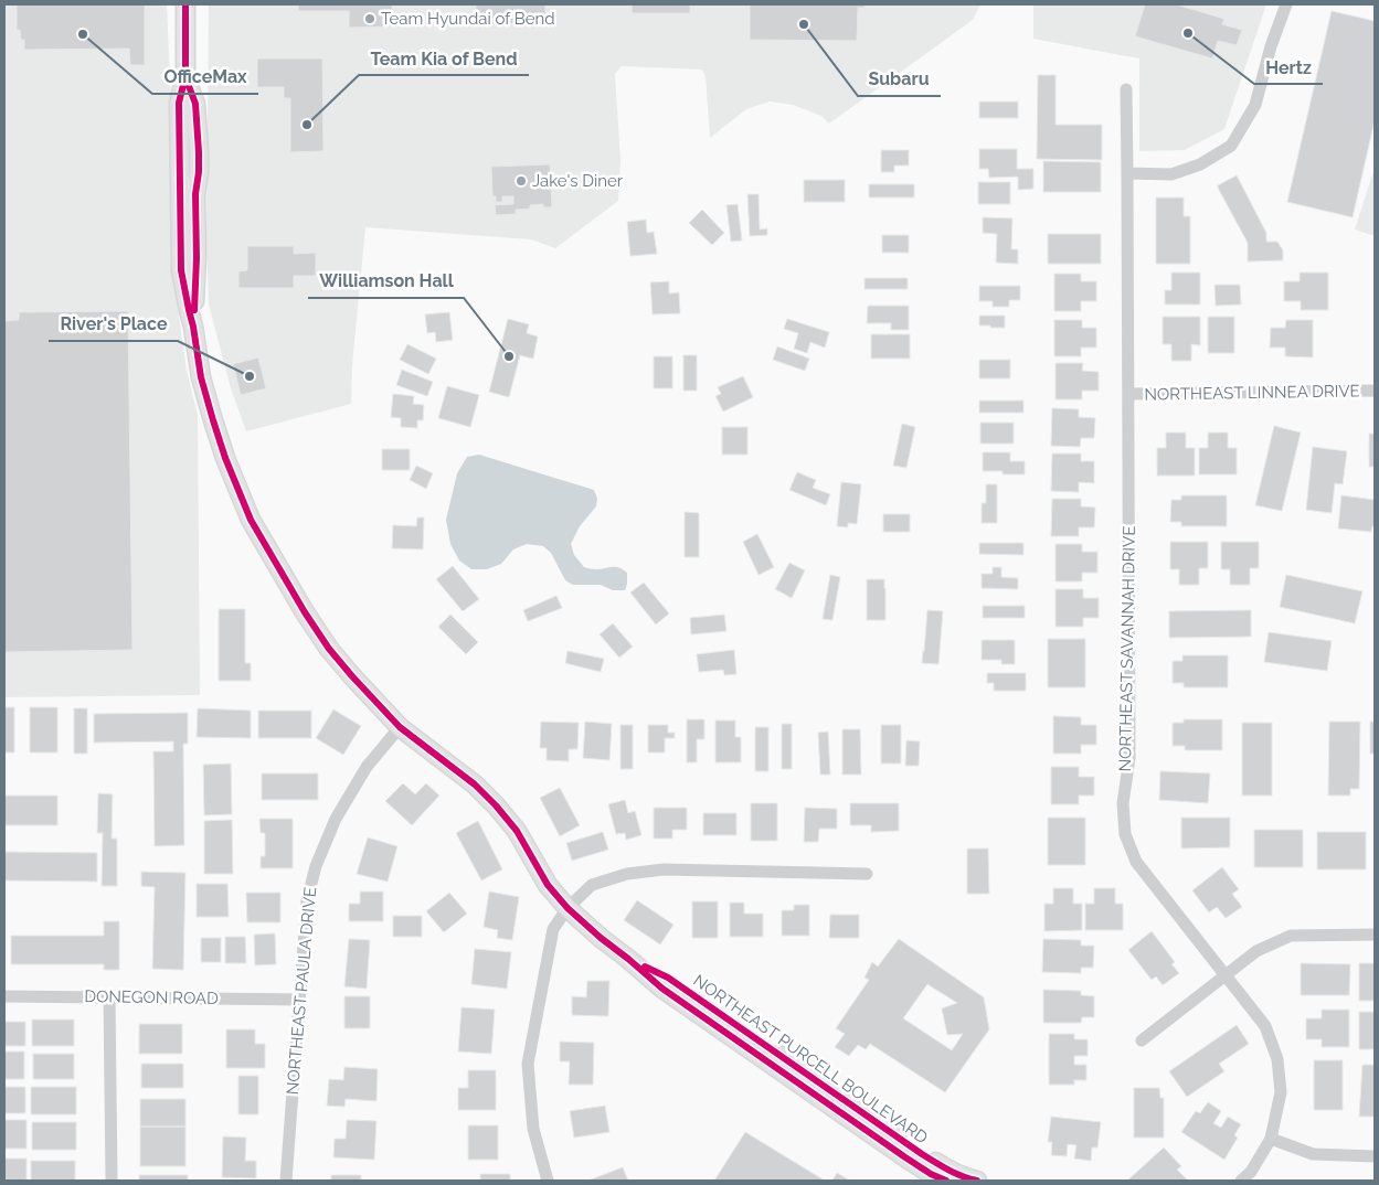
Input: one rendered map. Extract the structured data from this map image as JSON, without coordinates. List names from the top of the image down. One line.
{"streets":{"street":["NORTHEAST LINNEA DRIVE","NORTHEAST SAVANNAH DRIVE","NORTHEAST PAULA DRIVE","DONEGON ROAD","NORTHEAST PURCELL BOULEVARD"]},"crossings":[["NORTHEAST LINNEA DRIVE","NORTHEAST SAVANNAH DRIVE"],["NORTHEAST PAULA DRIVE","DONEGON ROAD"],["NORTHEAST PAULA DRIVE","NORTHEAST PURCELL BOULEVARD"]],"places":["Team Hyundai of Bend","Subaru","Hertz","OfficeMax","Team Kia of Bend","Jake's Diner","Williamson Hall","River's Place"]}
